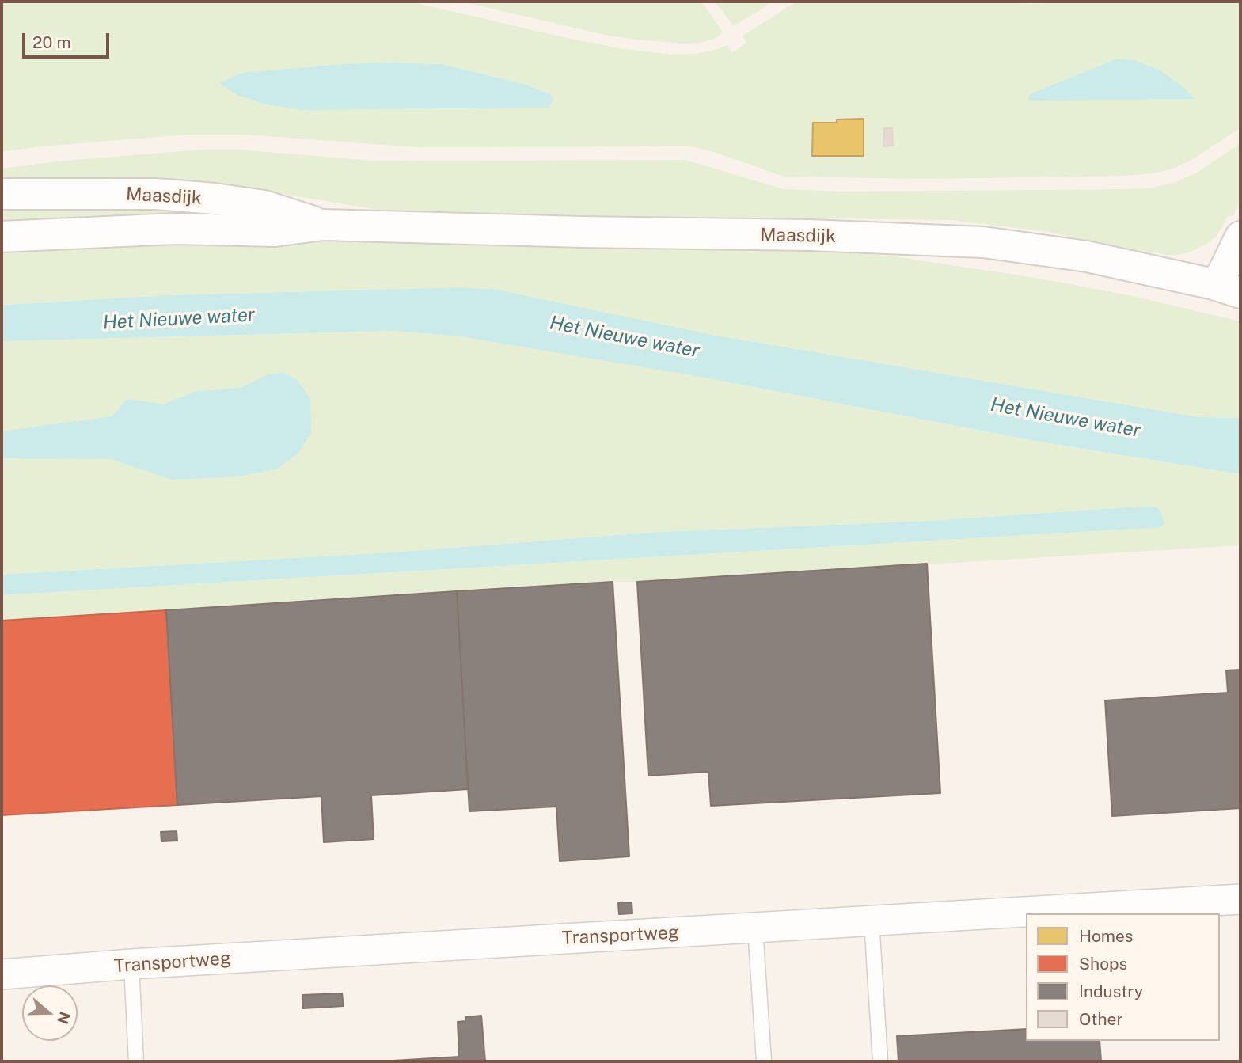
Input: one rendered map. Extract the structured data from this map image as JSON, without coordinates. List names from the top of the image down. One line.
{"streets":{"main road":["Maasdijk"],"street":["Transportweg"]},"water":["Het Nieuwe water"],"legend":["Homes","Shops","Industry","Other"],"scale_bar":"20 m","north":"right"}
